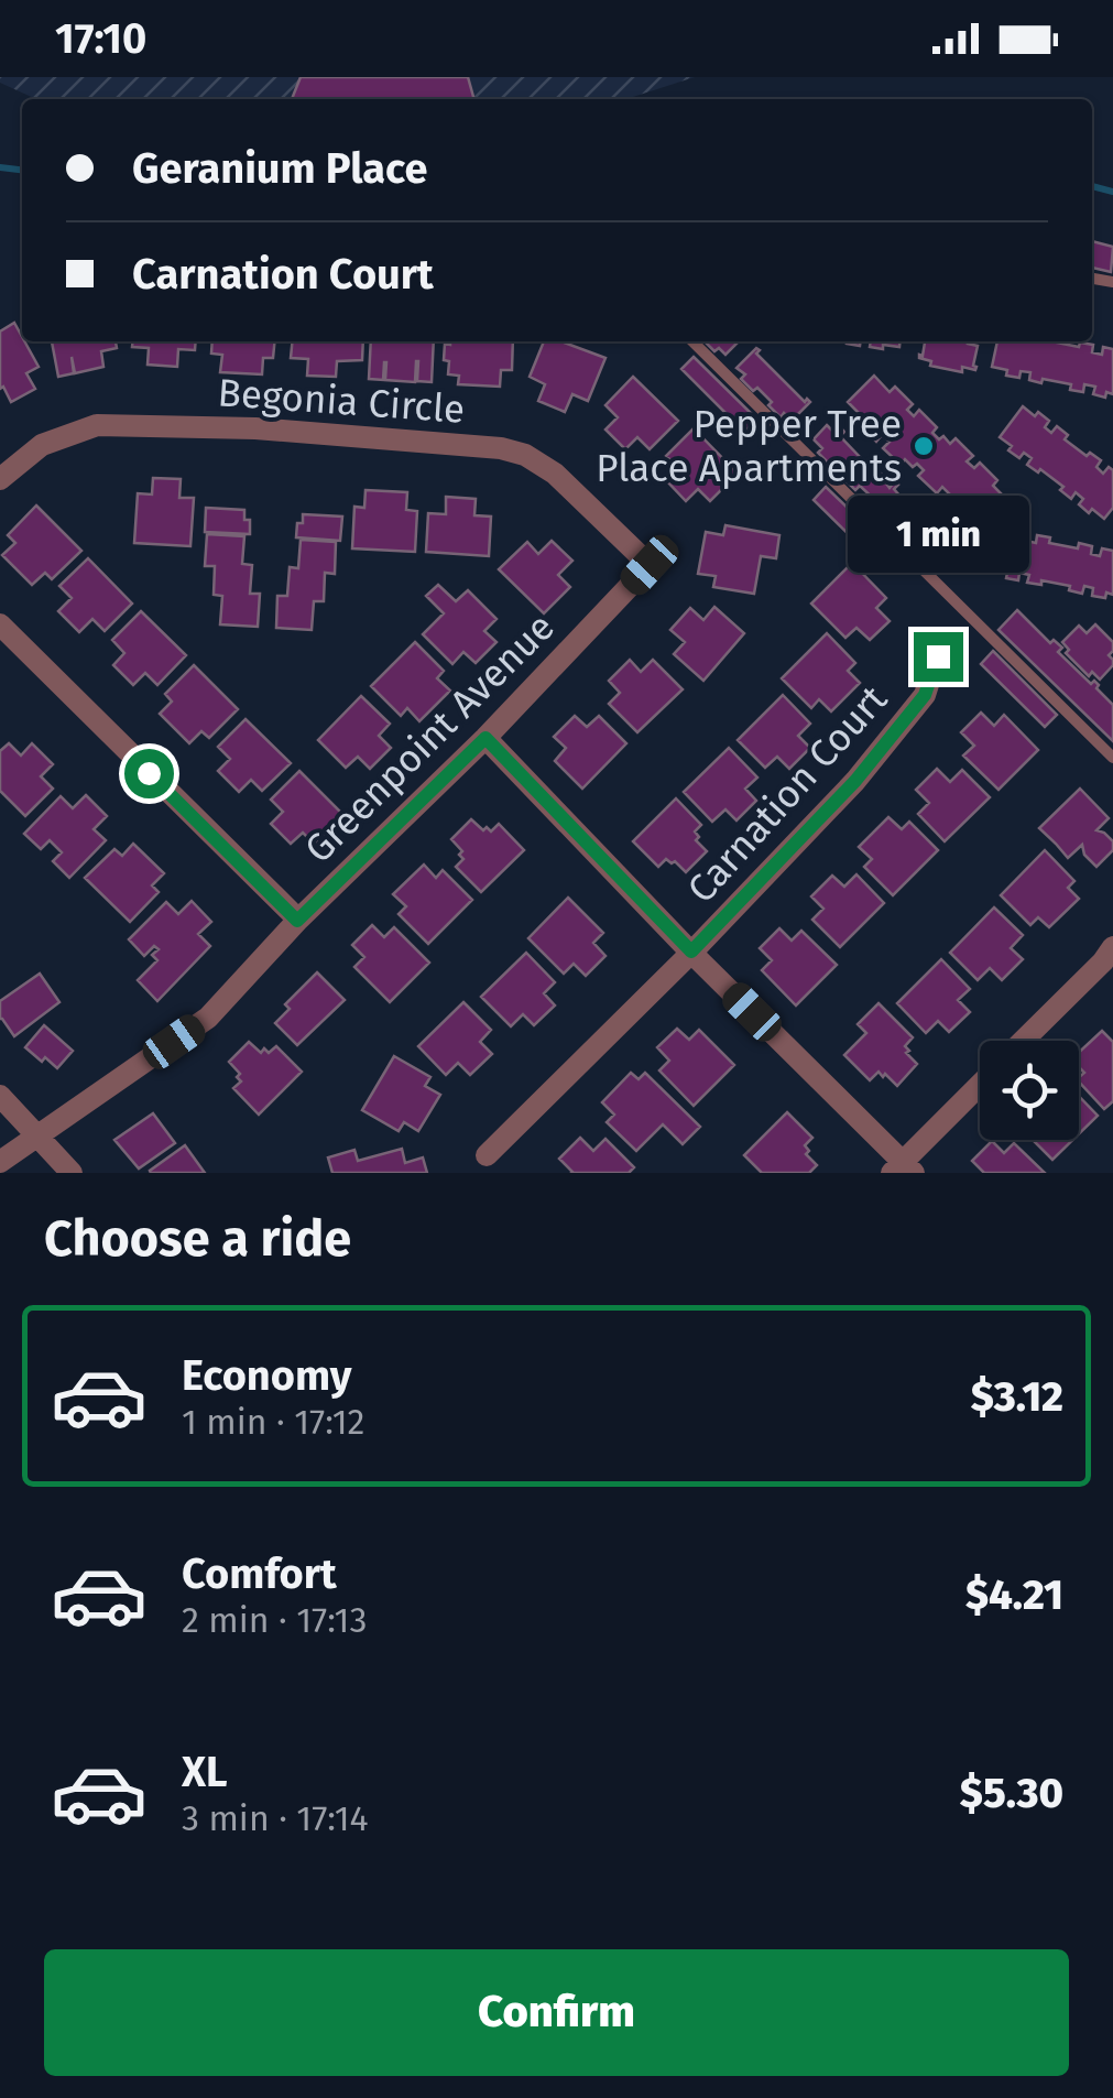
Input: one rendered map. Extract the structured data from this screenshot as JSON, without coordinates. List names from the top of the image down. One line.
{"streets":{"street":["Begonia Circle","Greenpoint Avenue","Carnation Court"]},"crossings":[["Begonia Circle","Greenpoint Avenue"]],"places":["Pepper Tree Place Apartments"],"page":{"status":"17:10","banner":["Geranium Place","Carnation Court"],"bubble":"1 min","heading":"Choose a ride","list":[{"name":"Economy","note":"1 min · 17:12","value":"$3.12"},{"name":"Comfort","note":"2 min · 17:13","value":"$4.21"},{"name":"XL","note":"3 min · 17:14","value":"$5.30"}],"buttons":"Confirm"}}
